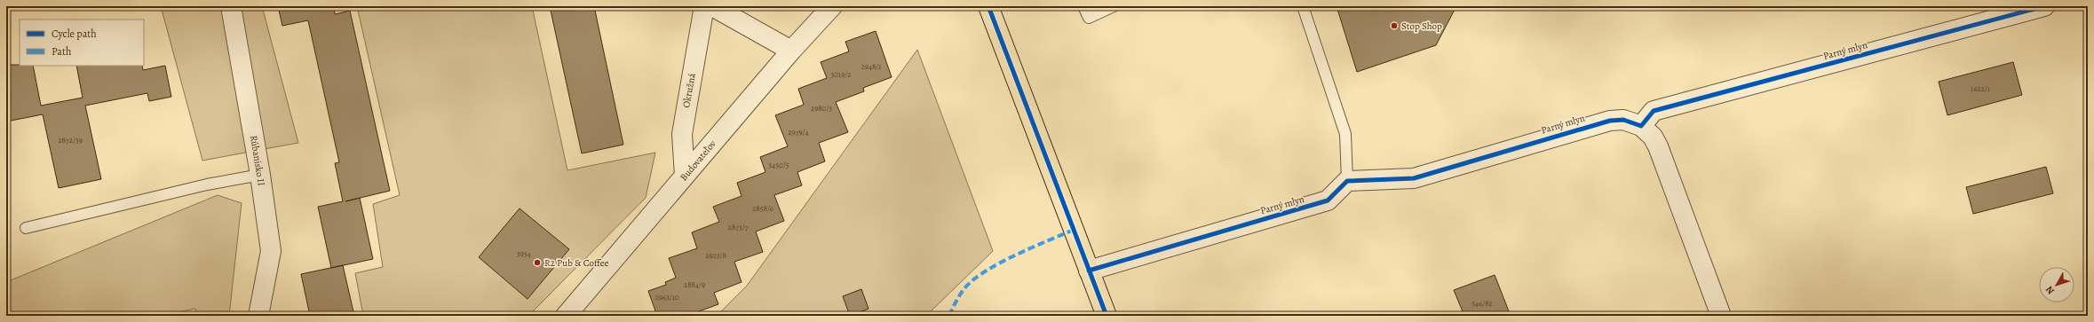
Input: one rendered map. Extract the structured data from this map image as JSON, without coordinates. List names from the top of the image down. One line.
{"streets":{"street":["Parný mlyn","Okružná","Rúbanisko II","Budovateľov"]},"crossings":[["Okružná","Budovateľov"]],"places":["Stop Shop","R2 Pub & Coffee"],"house_numbers":["2948/1","3019/2","1622/1","2980/3","2979/4","2872/39","3450/5","2858/6","2873/7","3954","2923/8","2884/9","2963/10","546/82"],"legend":["Cycle path","Path"],"north":"bottom left"}
